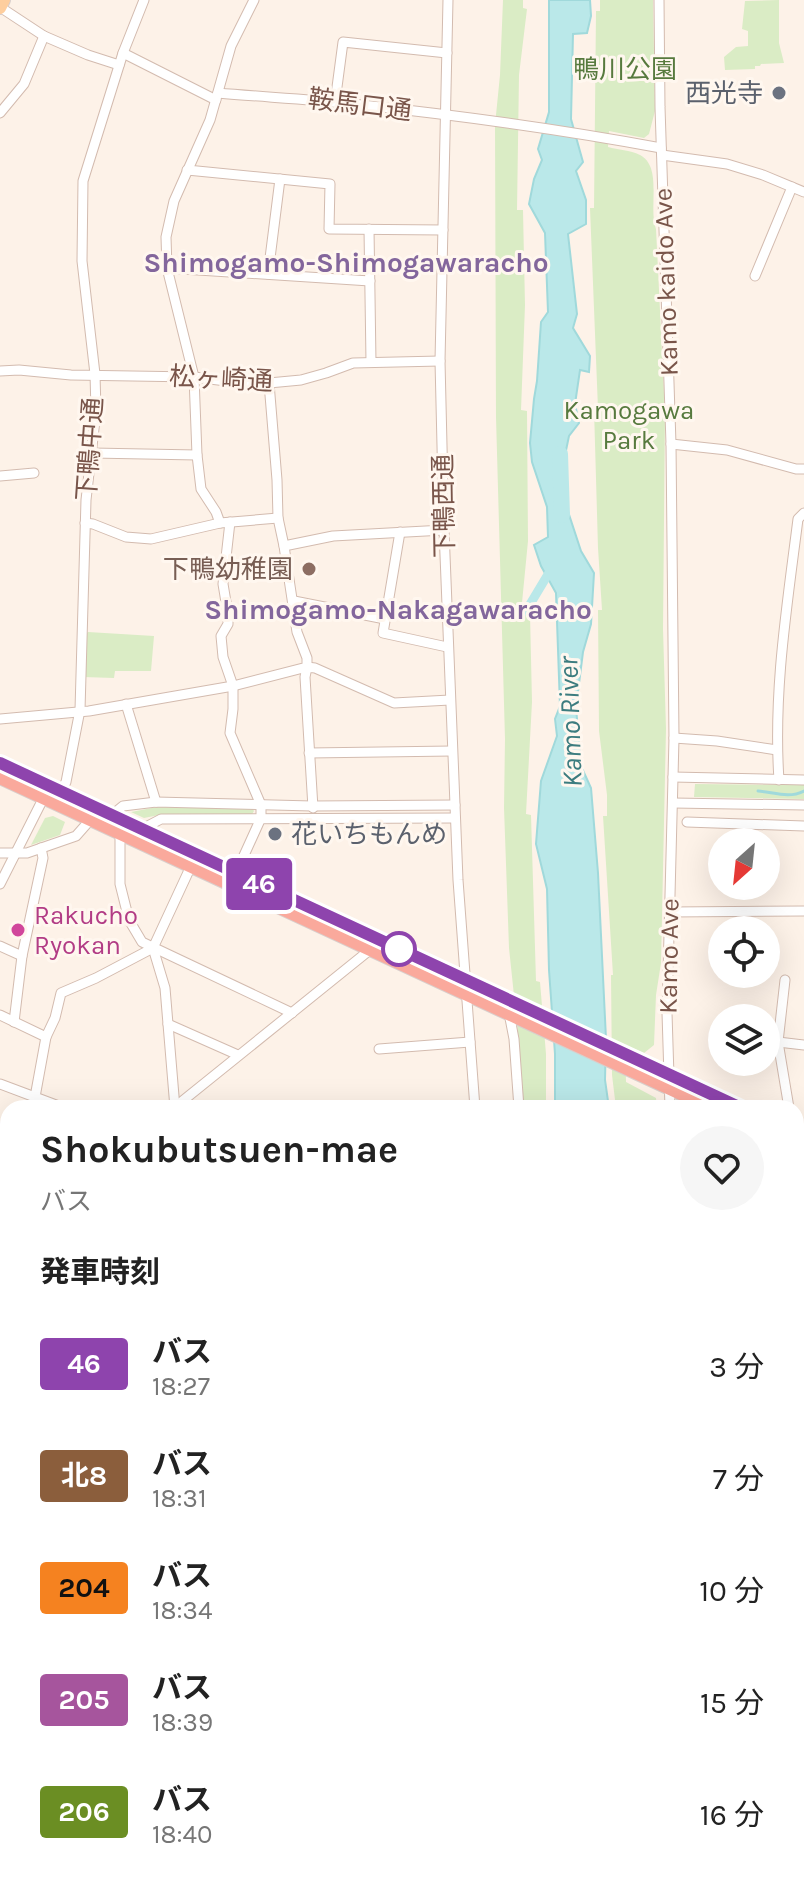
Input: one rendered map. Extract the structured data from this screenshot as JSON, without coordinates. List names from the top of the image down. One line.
{"streets":{"street":["鞍馬口通","Kamo kaido Ave","松ヶ崎通","下鴨中通","下鴨西通","Kamo Ave"]},"crossings":[["鞍馬口通","Kamo kaido Ave"],["鞍馬口通","下鴨中通"],["鞍馬口通","下鴨西通"],["Kamo kaido Ave","Kamo Ave"],["松ヶ崎通","下鴨中通"],["松ヶ崎通","下鴨西通"]],"districts":["Shimogamo-Shimogawaracho","Shimogamo-Nakagawaracho"],"water":["Kamo River"],"parks":["鴨川公園","Kamogawa Park"],"places":["西光寺","下鴨幼稚園","花いちもんめ","Rakucho Ryokan"],"lines":["bus line 46"],"north":"bottom left","page":{"on_map":"46","heading":[["Shokubutsuen-mae","バス"],"発車時刻"],"list":[{"mark":"46","name":"バス","note":"18:27","value":"3 分"},{"mark":"北8","name":"バス","note":"18:31","value":"7 分"},{"mark":"204","name":"バス","note":"18:34","value":"10 分"},{"mark":"205","name":"バス","note":"18:39","value":"15 分"},{"mark":"206","name":"バス","note":"18:40","value":"16 分"}]}}
